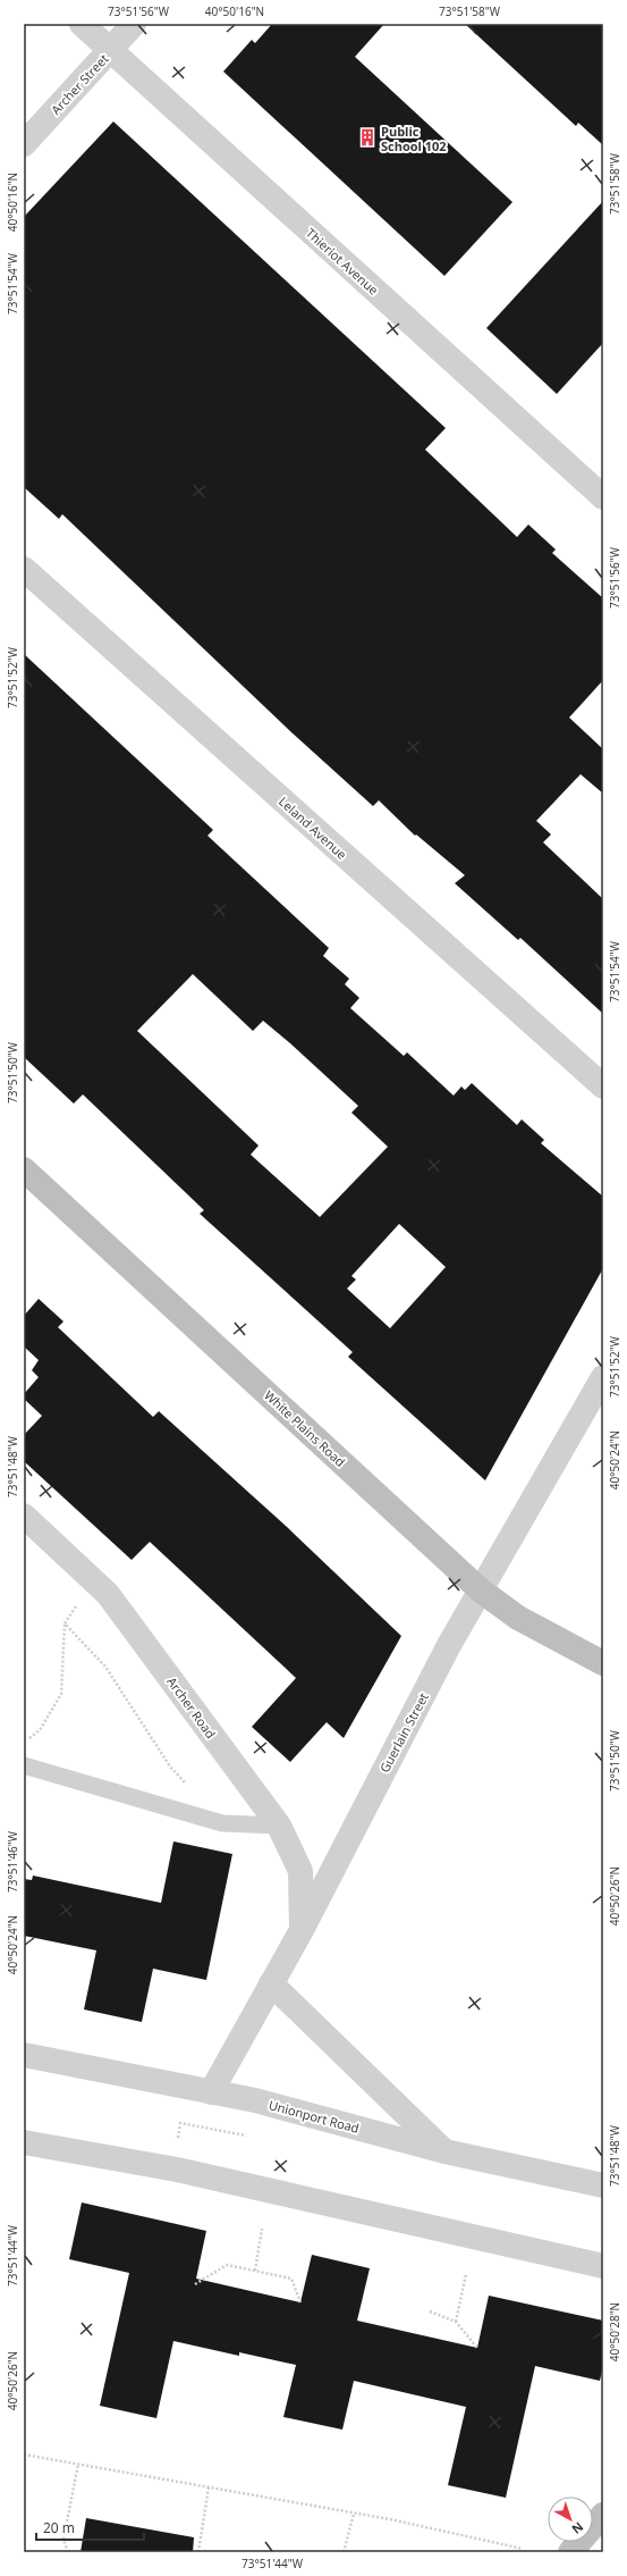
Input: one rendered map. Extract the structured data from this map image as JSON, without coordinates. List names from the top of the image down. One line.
{"streets":{"main road":["White Plains Road"],"street":["Archer Street","Thieriot Avenue","Leland Avenue","Archer Road","Guerlain Street","Unionport Road"]},"crossings":[["Archer Street","Thieriot Avenue"],["White Plains Road","Guerlain Street"],["Archer Road","Guerlain Street"],["Guerlain Street","Unionport Road"]],"places":{"building":["Public School 102"]},"scale_bar":"20 m","north":"bottom right","coordinates":["73°51'56\"W","40°50'16\"N","73°51'58\"W","73°51'54\"W","73°51'52\"W","73°51'50\"W","40°50'24\"N","73°51'48\"W","73°51'46\"W","40°50'26\"N","73°51'44\"W","40°50'28\"N"]}
